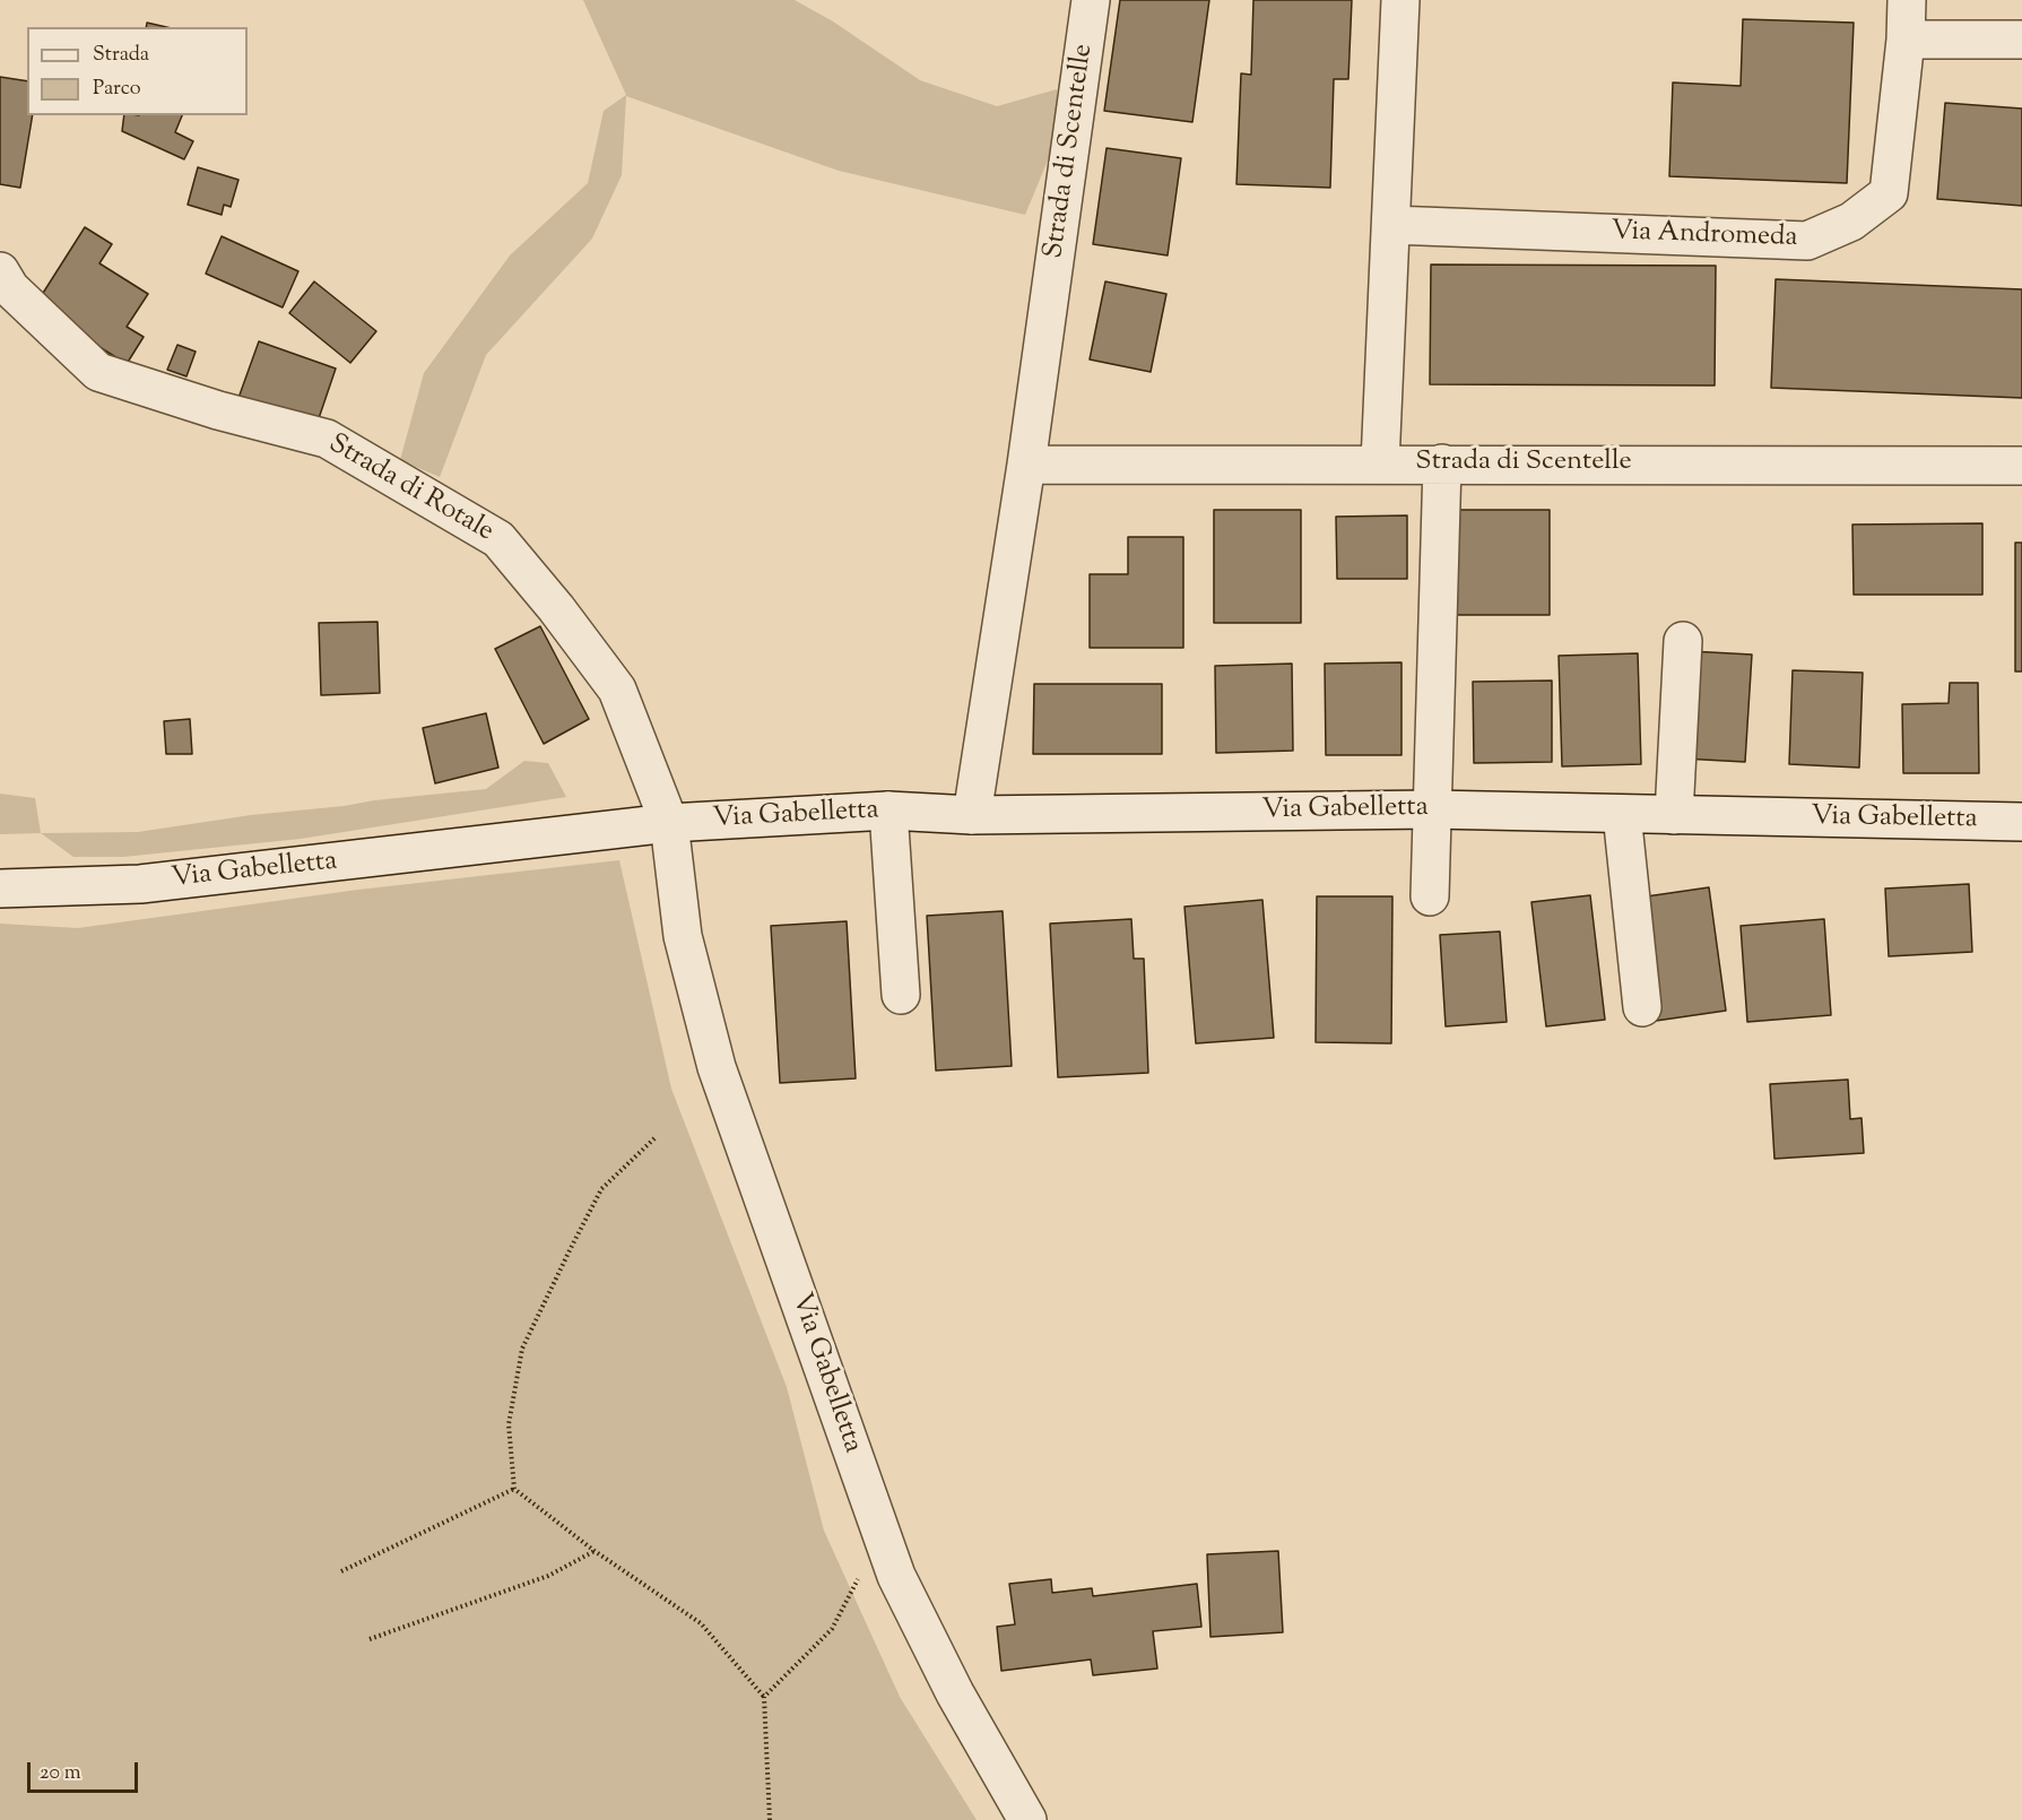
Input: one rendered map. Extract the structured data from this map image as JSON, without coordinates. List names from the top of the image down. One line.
{"streets":{"street":["Strada di Scentelle","Via Andromeda","Strada di Rotale","Via Gabelletta"]},"crossings":[["Strada di Scentelle","Via Gabelletta"],["Strada di Rotale","Via Gabelletta"]],"legend":["Strada","Parco"],"scale_bar":"20 m"}
